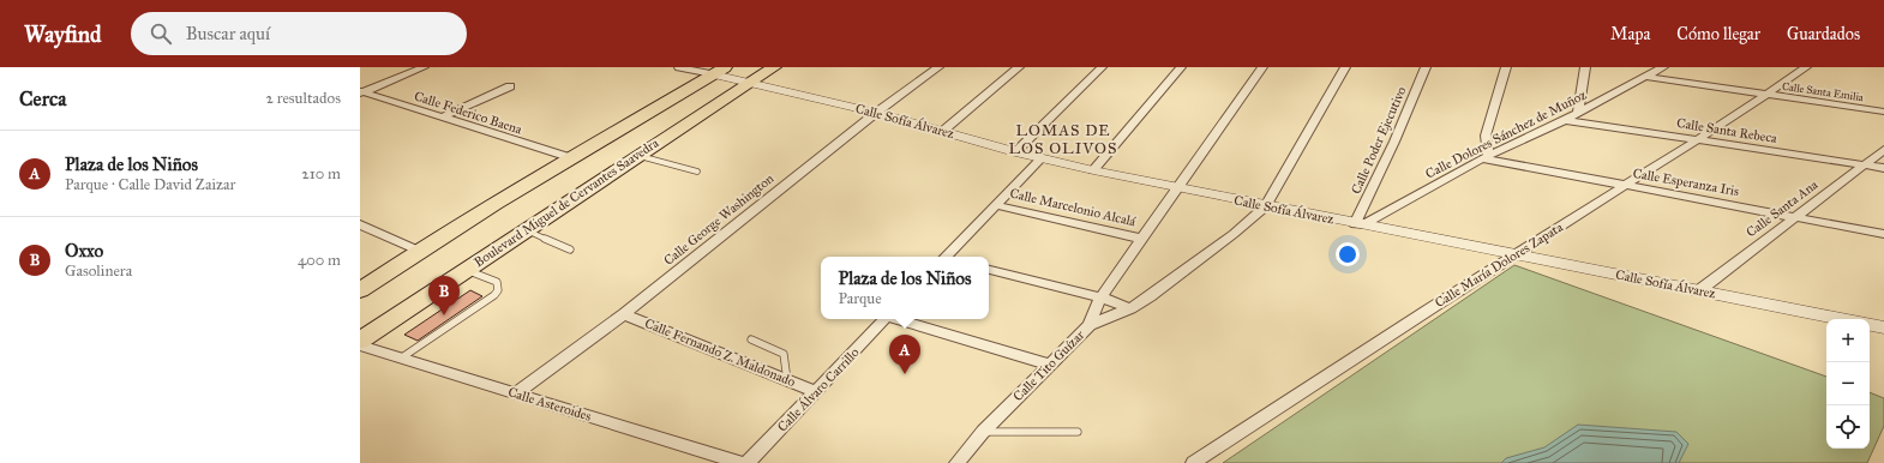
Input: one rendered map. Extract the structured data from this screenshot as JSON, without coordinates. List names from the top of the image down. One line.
{"streets":{"main road":["Boulevard Miguel de Cervantes Saavedra"],"street":["Calle Santa Emilia","Calle Federico Baena","Calle Sofía Álvarez","Calle Santa Rebeca","Calle Dolores Sánchez de Muñoz","Calle Poder Ejecutivo","Calle Esperanza Iris","Calle Marcelonio Alcalá","Calle Santa Ana","Calle George Washington","Calle María Dolores Zapata","Calle Fernando Z. Maldonado","Calle Tito Guízar","Calle Álvaro Carrillo","Calle Asteroides"]},"crossings":[["Calle Santa Emilia","Calle Dolores Sánchez de Muñoz"],["Calle Santa Emilia","Calle María Dolores Zapata"],["Calle Sofía Álvarez","Calle Dolores Sánchez de Muñoz"],["Calle Sofía Álvarez","Calle Poder Ejecutivo"],["Calle Sofía Álvarez","Boulevard Miguel de Cervantes Saavedra"],["Calle Sofía Álvarez","Calle Santa Ana"],["Calle Sofía Álvarez","Calle George Washington"],["Calle Sofía Álvarez","Calle María Dolores Zapata"],["Calle Sofía Álvarez","Calle Tito Guízar"],["Calle Santa Rebeca","Calle Dolores Sánchez de Muñoz"],["Calle Santa Rebeca","Calle Santa Ana"],["Calle Santa Rebeca","Calle María Dolores Zapata"],["Calle Dolores Sánchez de Muñoz","Calle Poder Ejecutivo"],["Calle Dolores Sánchez de Muñoz","Calle Esperanza Iris"],["Calle Esperanza Iris","Calle Santa Ana"],["Calle Esperanza Iris","Calle María Dolores Zapata"],["Calle Marcelonio Alcalá","Calle Tito Guízar"],["Calle George Washington","Calle Fernando Z. Maldonado"],["Calle George Washington","Calle Asteroides"],["Calle Fernando Z. Maldonado","Calle Álvaro Carrillo"]],"districts":["LOMAS DE LOS OLIVOS"],"page":{"header":"Wayfind","search":"Buscar aquí","nav":["Mapa","Cómo llegar","Guardados"],"heading":["Cerca","2 resultados"],"list":[{"mark":"A","name":"Plaza de los Niños","note":"Parque · Calle David Zaizar","value":"210 m"},{"mark":"B","name":"Oxxo","note":"Gasolinera","value":"400 m"}],"popup":["Plaza de los Niños","Parque"],"pins":["B","A"],"map_buttons":["+","−"]}}
